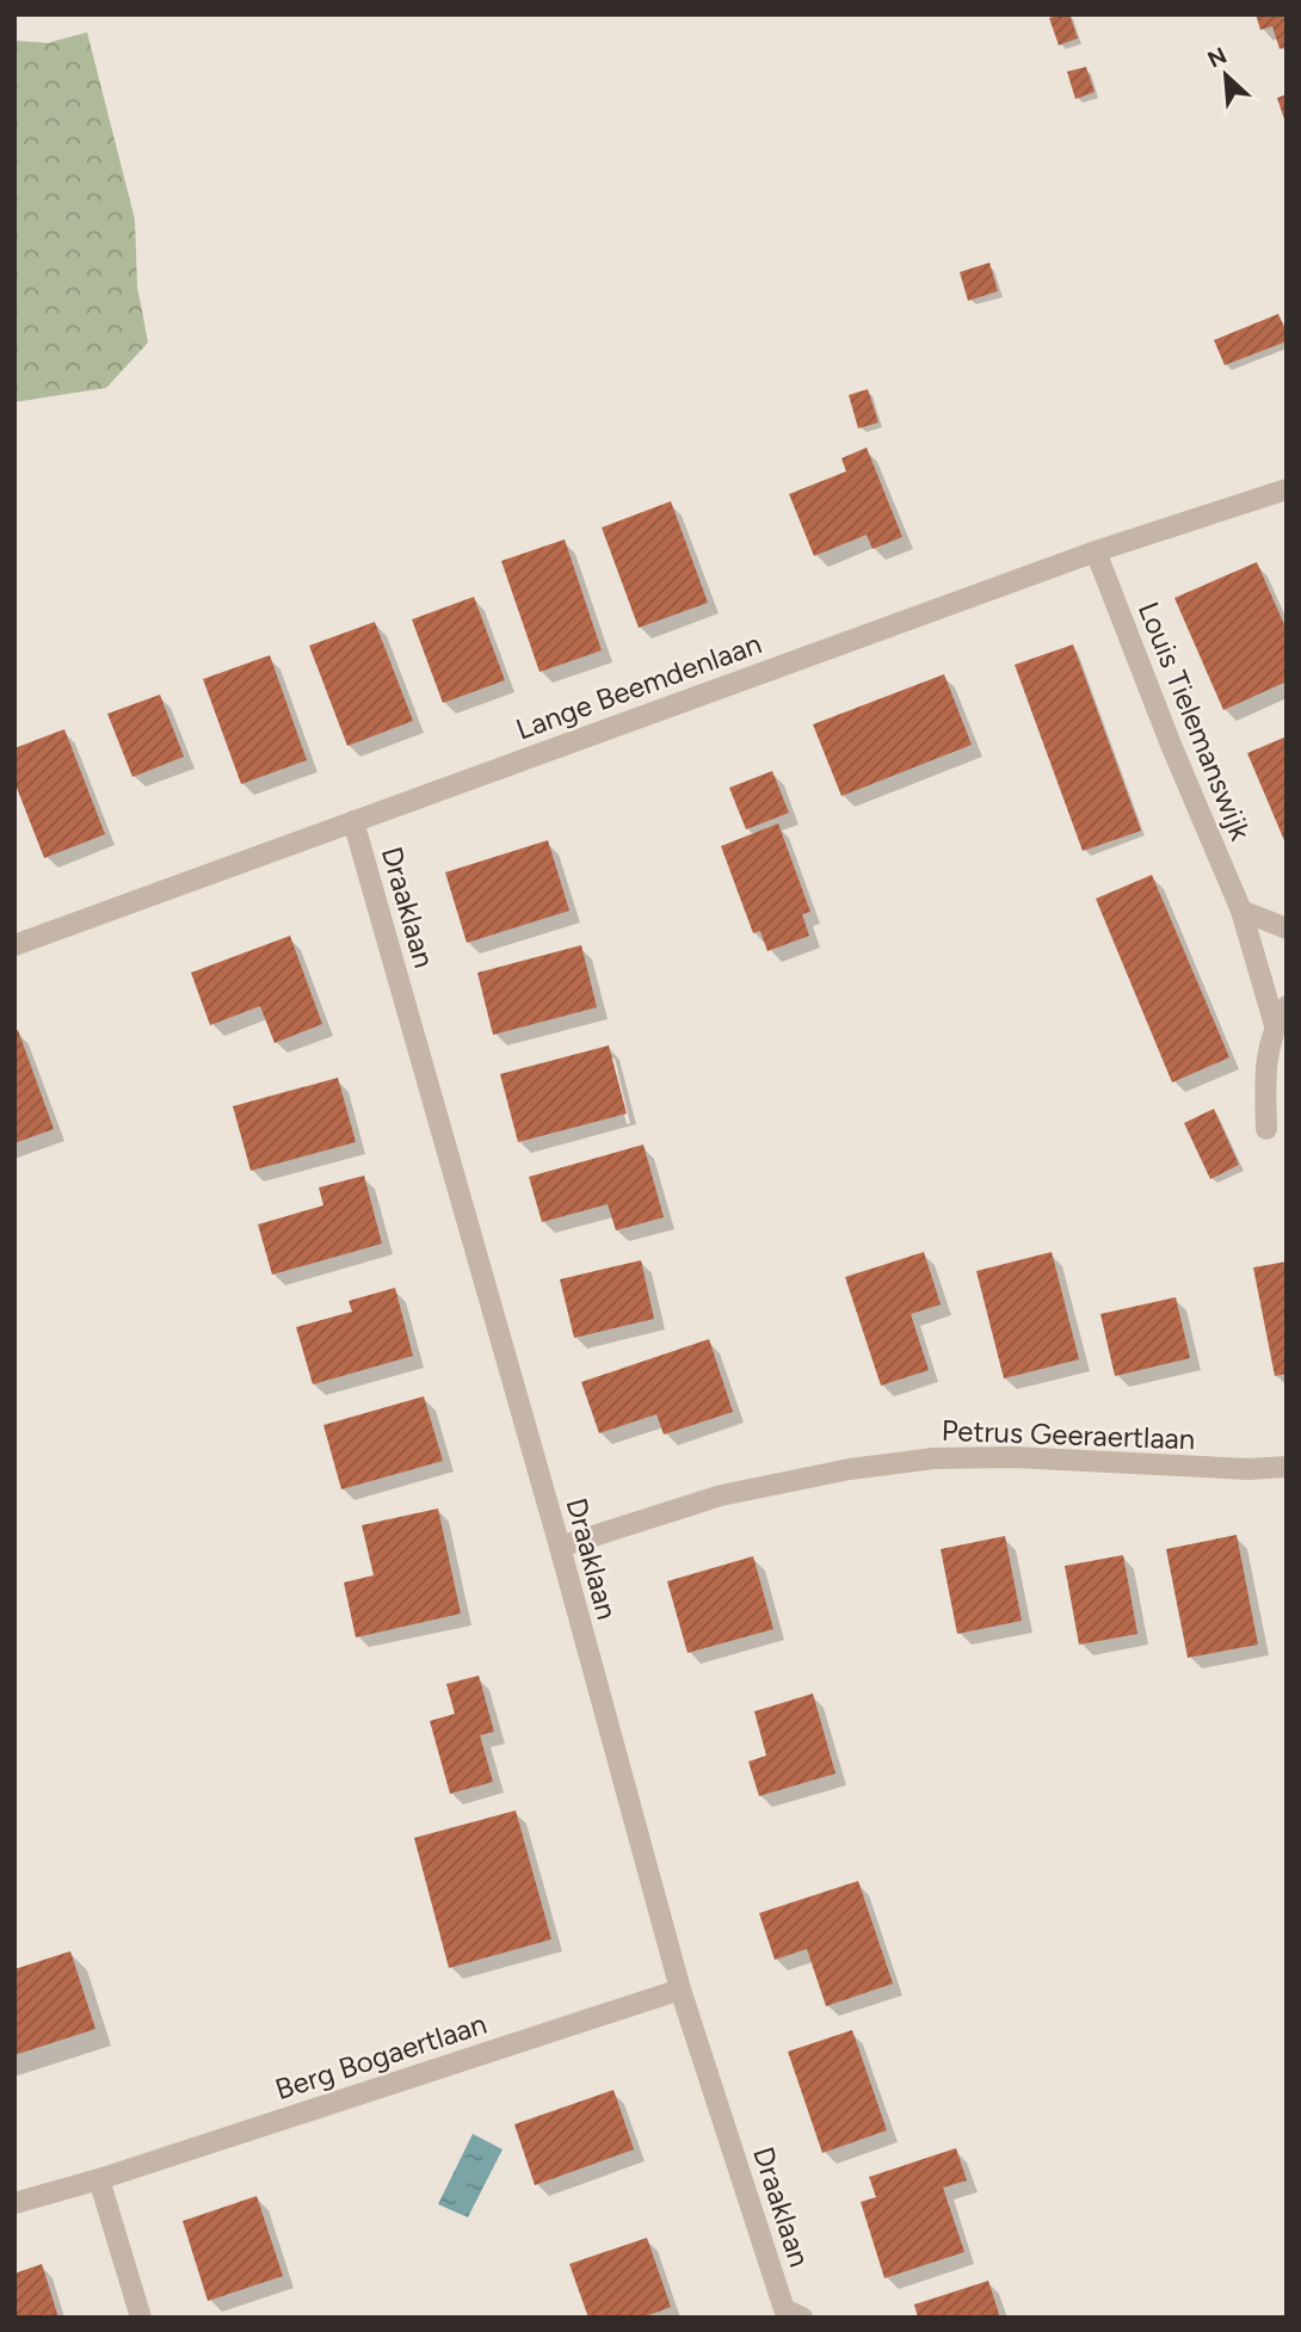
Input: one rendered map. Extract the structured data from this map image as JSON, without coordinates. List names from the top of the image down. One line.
{"streets":{"street":["Lange Beemdenlaan","Louis Tielemanswijk","Draaklaan","Petrus Geeraertlaan","Berg Bogaertlaan"]},"crossings":[["Lange Beemdenlaan","Louis Tielemanswijk"],["Lange Beemdenlaan","Draaklaan"],["Draaklaan","Petrus Geeraertlaan"],["Draaklaan","Berg Bogaertlaan"]],"north":"top left"}
